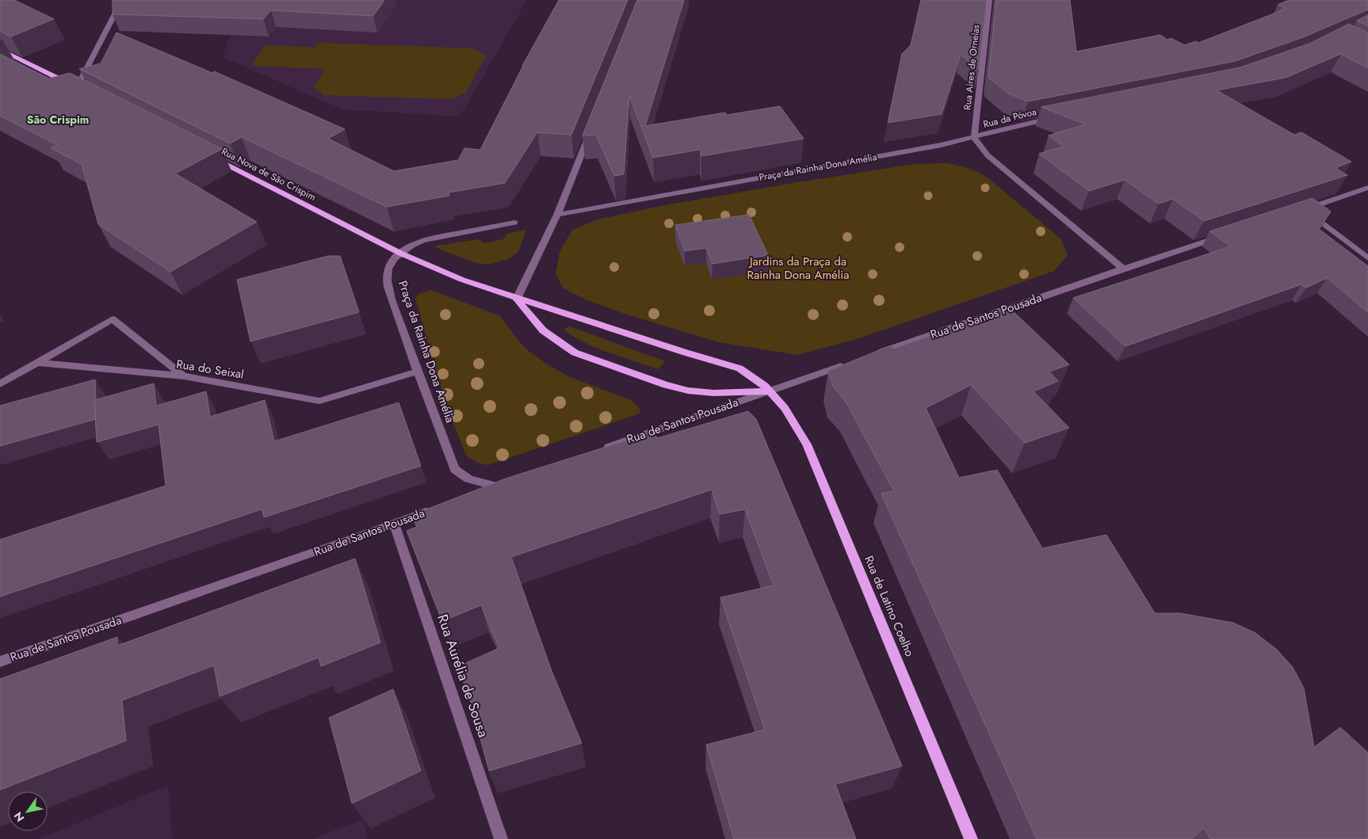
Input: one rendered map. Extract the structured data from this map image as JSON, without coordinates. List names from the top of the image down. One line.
{"streets":{"main road":["Rua Nova de São Crispim","Rua de Latino Coelho"],"street":["Rua Aires de Ornelas","Rua da Póvoa","Praça da Rainha Dona Amélia","Rua de Santos Pousada","Rua do Seixal","Rua Aurélia de Sousa"]},"crossings":[["Rua Aires de Ornelas","Rua da Póvoa"],["Rua Aires de Ornelas","Praça da Rainha Dona Amélia"],["Rua da Póvoa","Praça da Rainha Dona Amélia"],["Praça da Rainha Dona Amélia","Rua Nova de São Crispim"],["Praça da Rainha Dona Amélia","Rua do Seixal"],["Rua de Santos Pousada","Rua de Latino Coelho"],["Rua de Santos Pousada","Rua Aurélia de Sousa"]],"districts":["São Crispim"],"parks":["Jardins da Praça da Rainha Dona Amélia"],"north":"bottom left"}
